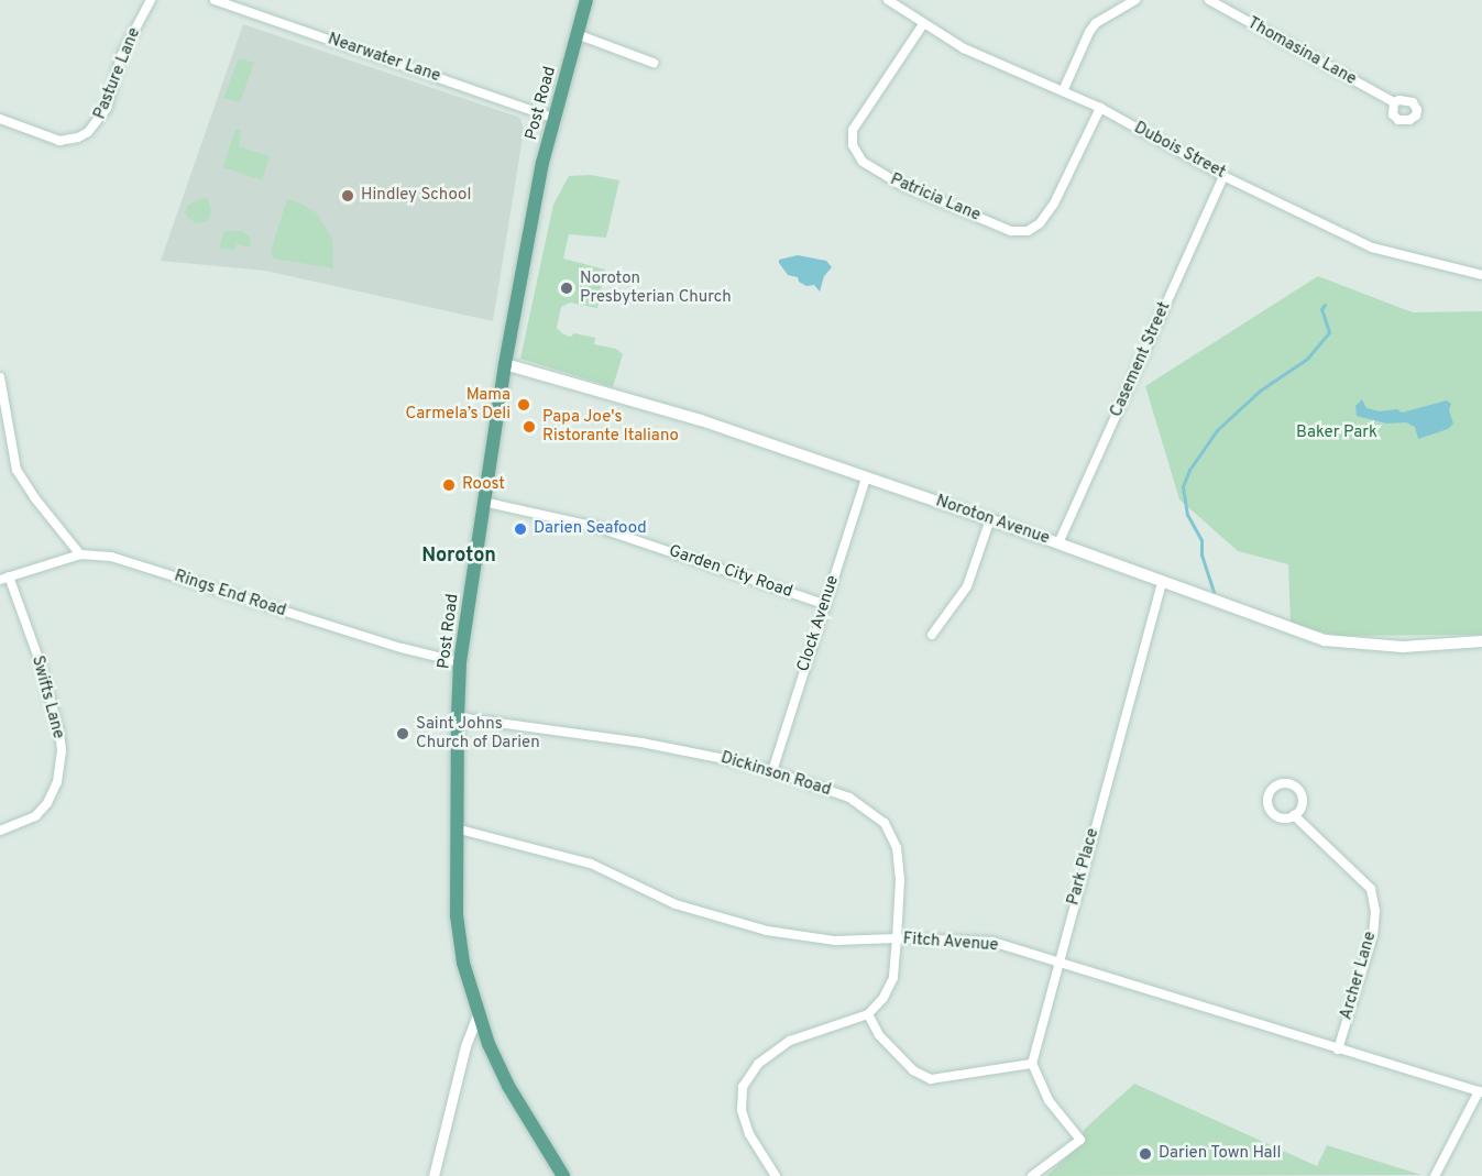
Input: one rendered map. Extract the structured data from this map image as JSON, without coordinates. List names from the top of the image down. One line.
{"streets":{"main road":["Post Road","Noroton Avenue"],"street":["Thomasina Lane","Nearwater Lane","Pasture Lane","Dubois Street","Patricia Lane","Casement Street","Garden City Road","Rings End Road","Clock Avenue","Swifts Lane","Dickinson Road","Park Place","Fitch Avenue","Archer Lane"]},"crossings":[["Nearwater Lane","Post Road"],["Post Road","Noroton Avenue"],["Post Road","Garden City Road"],["Post Road","Rings End Road"],["Post Road","Dickinson Road"],["Post Road","Fitch Avenue"],["Dubois Street","Patricia Lane"],["Dubois Street","Casement Street"],["Casement Street","Noroton Avenue"],["Noroton Avenue","Clock Avenue"],["Noroton Avenue","Park Place"],["Garden City Road","Clock Avenue"],["Rings End Road","Swifts Lane"],["Clock Avenue","Dickinson Road"],["Dickinson Road","Fitch Avenue"],["Park Place","Fitch Avenue"],["Fitch Avenue","Archer Lane"]],"districts":["Noroton"],"parks":["Baker Park"],"places":["Hindley School","Noroton Presbyterian Church","Mama Carmela’s Deli","Papa Joe's Ristorante Italiano","Roost","Darien Seafood","Saint Johns Church of Darien","Darien Town Hall"]}
